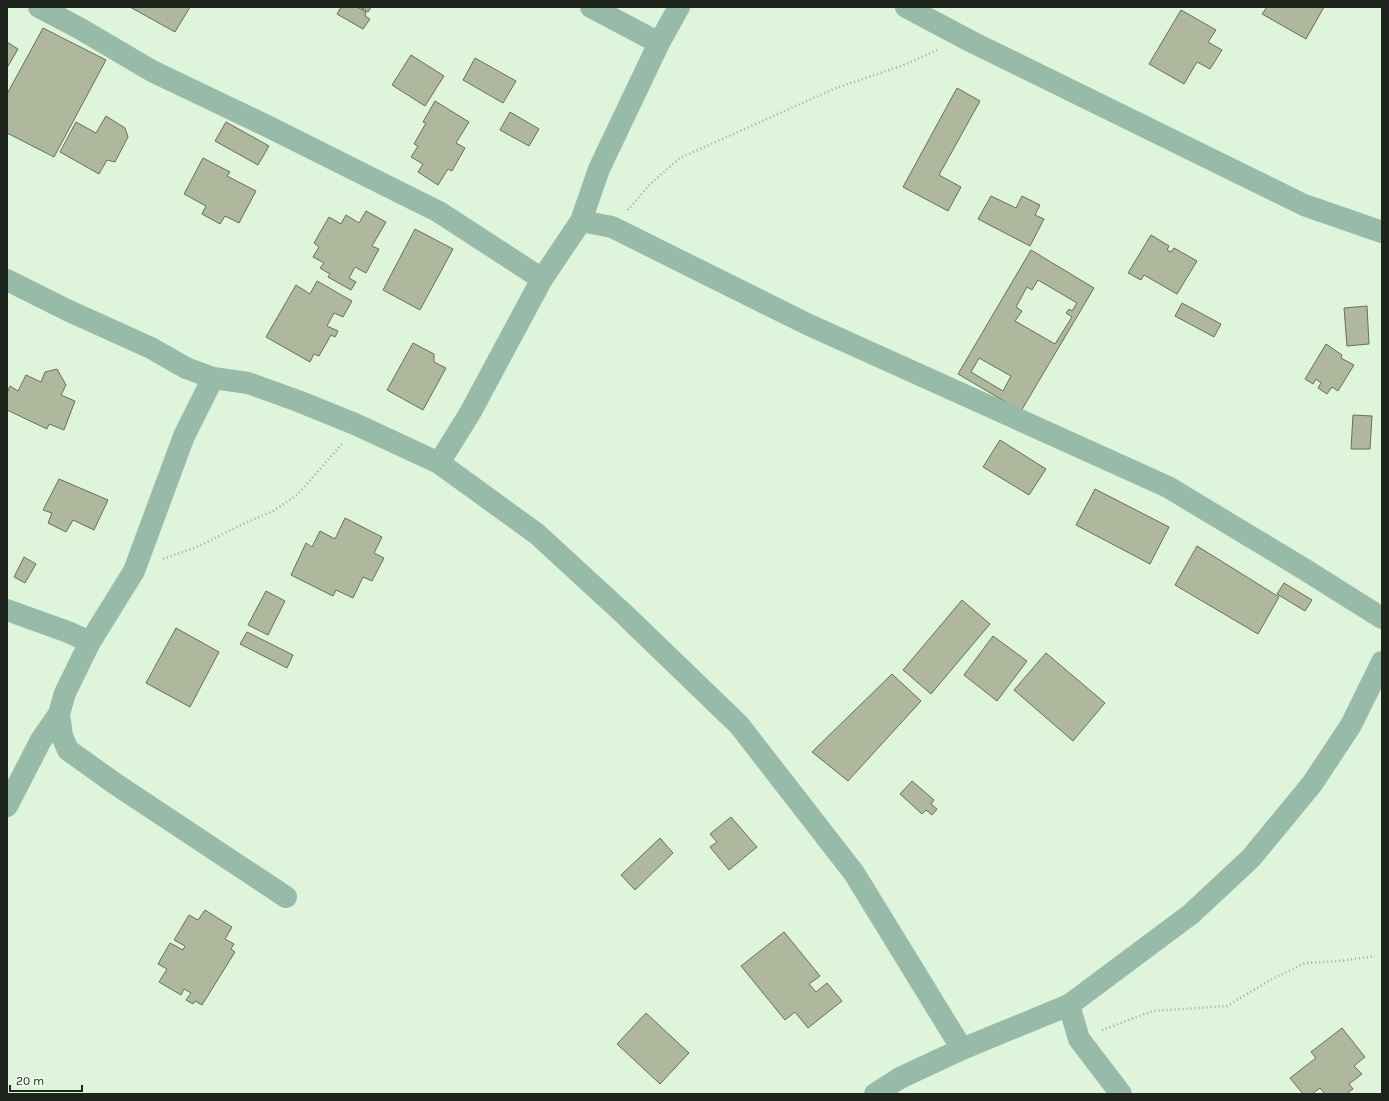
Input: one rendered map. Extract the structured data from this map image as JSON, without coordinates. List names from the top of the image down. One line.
{"scale_bar":"20 m"}
